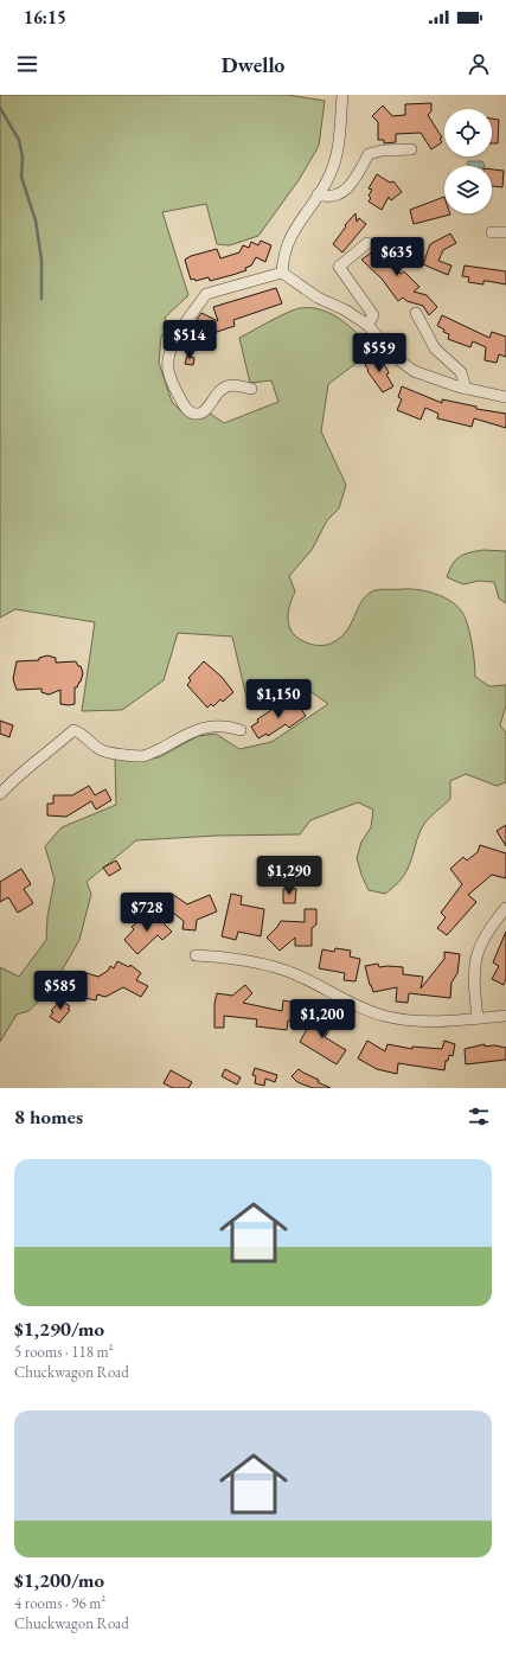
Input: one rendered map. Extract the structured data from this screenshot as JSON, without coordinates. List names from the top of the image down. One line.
{"page":{"status":"16:15","header":"Dwello","price":["$635","$514","$559","$1,150","$1,290","$728","$585","$1,200"],"heading":"8 homes","list":[{"name":"$1,290/mo","note":"5 rooms · 118 m² · Chuckwagon Road"},{"name":"$1,200/mo","note":"4 rooms · 96 m² · Chuckwagon Road"}]}}
